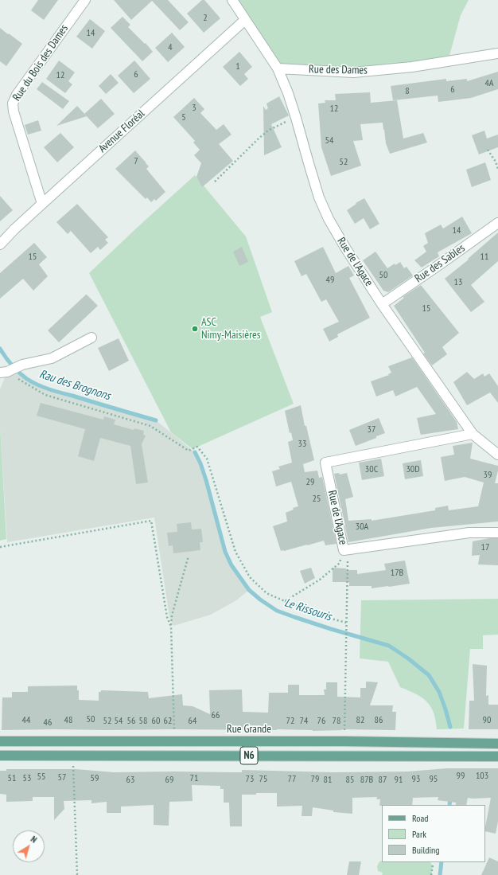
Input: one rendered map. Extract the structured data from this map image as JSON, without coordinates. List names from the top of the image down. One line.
{"streets":{"main road":["Rue Grande","N6"],"street":["Rue du Bois des Dames","Rue des Dames","Avenue Floréal","Rue de l'Agace","Rue des Sables"]},"crossings":[["Rue du Bois des Dames","Avenue Floréal"],["Rue des Dames","Rue de l'Agace"],["Rue de l'Agace","Rue des Sables"]],"water":["Rau des Brognons","Le Rissouris"],"places":["ASC Nimy-Maisières"],"house_numbers":["2","14","4","1","6","12","4A","6","8","3","12","5","54","7","52","14","15","11","50","49","13","15","37","33","30C","30D","39","29","25","30A","17","17B","66","50","44","48","82","86","90","52","54","56","58","60","62","64","72","74","76","78","46","99","103","55","57","51","53","59","71","73","75","77","79","93","95","63","69","81","85","87B","87","91"],"legend":["Road","Park","Building"],"north":"top right"}
